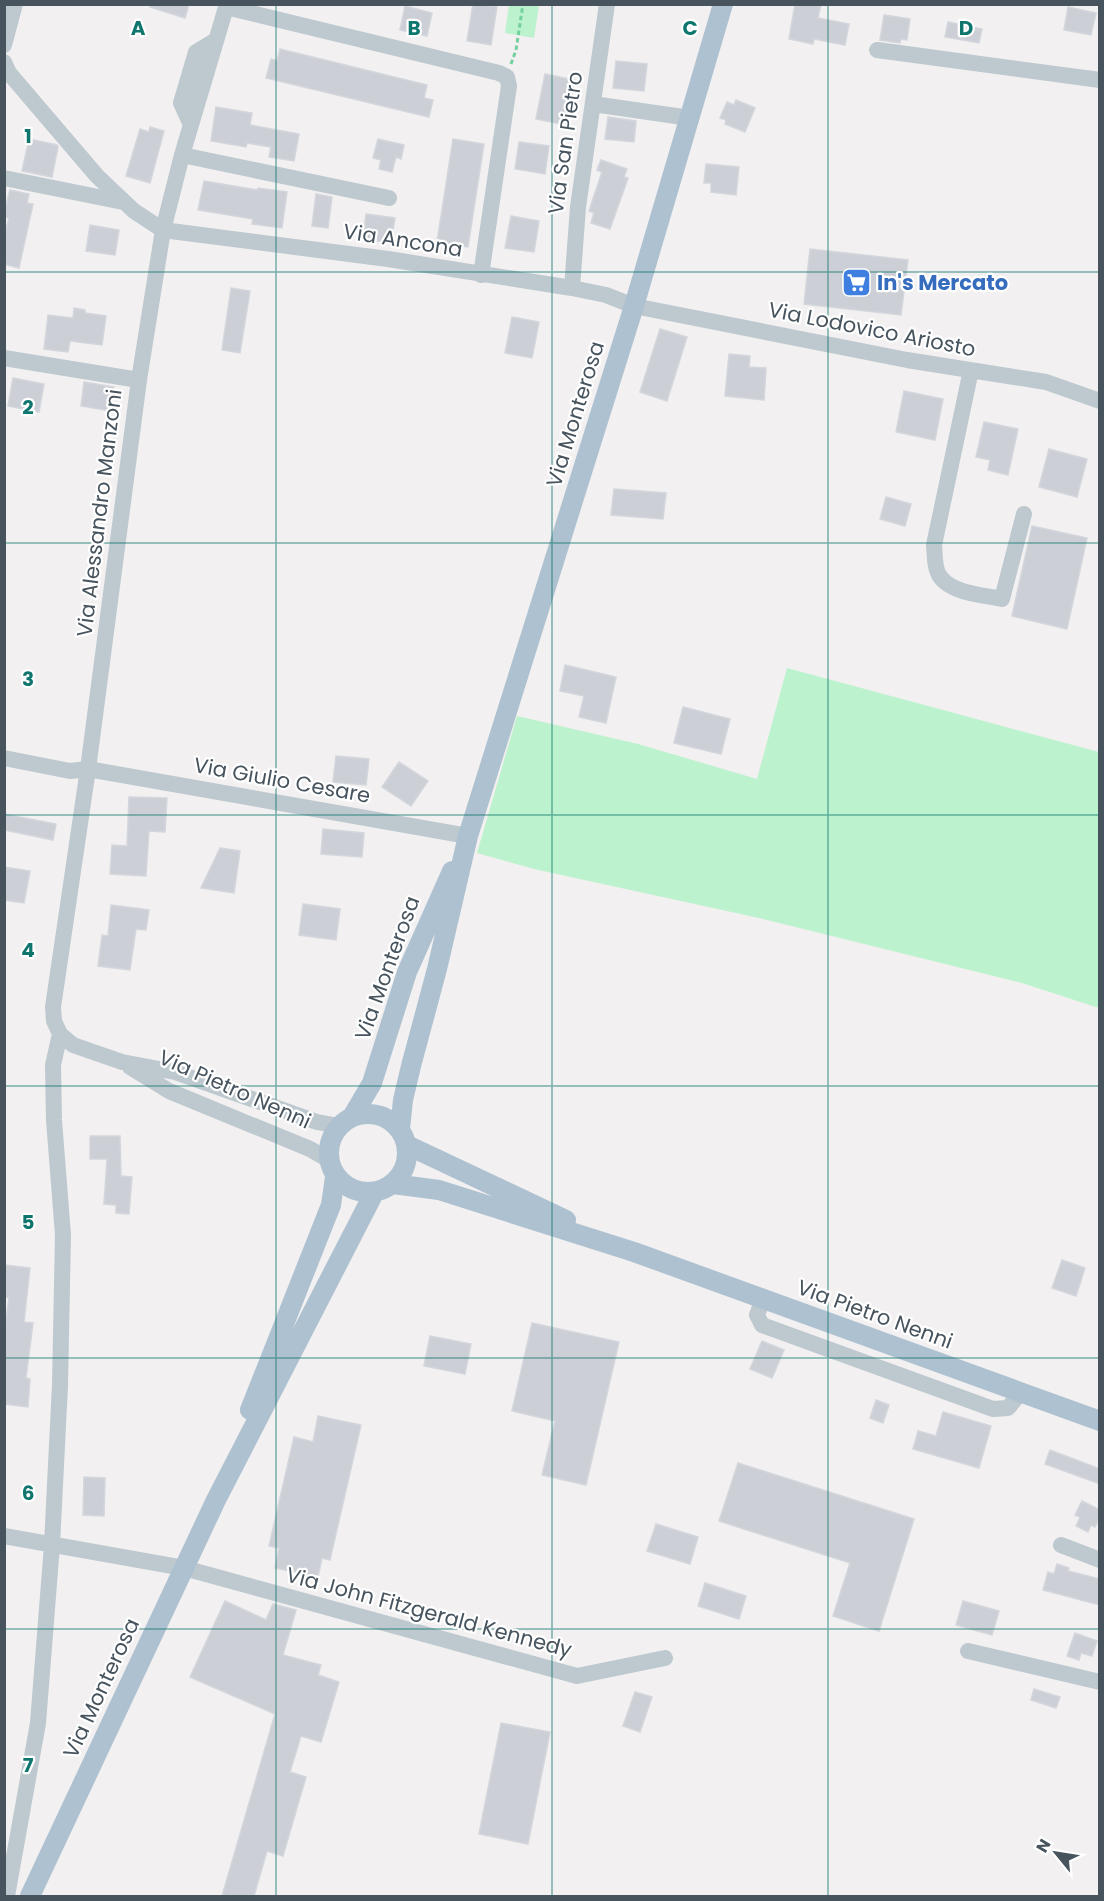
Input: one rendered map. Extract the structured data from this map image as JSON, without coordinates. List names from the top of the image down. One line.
{"streets":{"main road":["Via Monterosa","Via Pietro Nenni"],"street":["Via San Pietro","Via Ancona","Via Lodovico Ariosto","Via Alessandro Manzoni","Via Giulio Cesare","Via John Fitzgerald Kennedy"]},"crossings":[["Via San Pietro","Via Ancona"],["Via Ancona","Via Lodovico Ariosto"],["Via Ancona","Via Monterosa"],["Via Ancona","Via Alessandro Manzoni"],["Via Lodovico Ariosto","Via Monterosa"],["Via Monterosa","Via Giulio Cesare"],["Via Monterosa","Via Pietro Nenni"],["Via Monterosa","Via John Fitzgerald Kennedy"],["Via Alessandro Manzoni","Via Giulio Cesare"],["Via Alessandro Manzoni","Via Pietro Nenni"]],"places":{"supermarket":["In's Mercato"]},"north":"top left","grid":{"columns":["A","B","C","D"],"rows":["1","2","3","4","5","6","7"]}}
